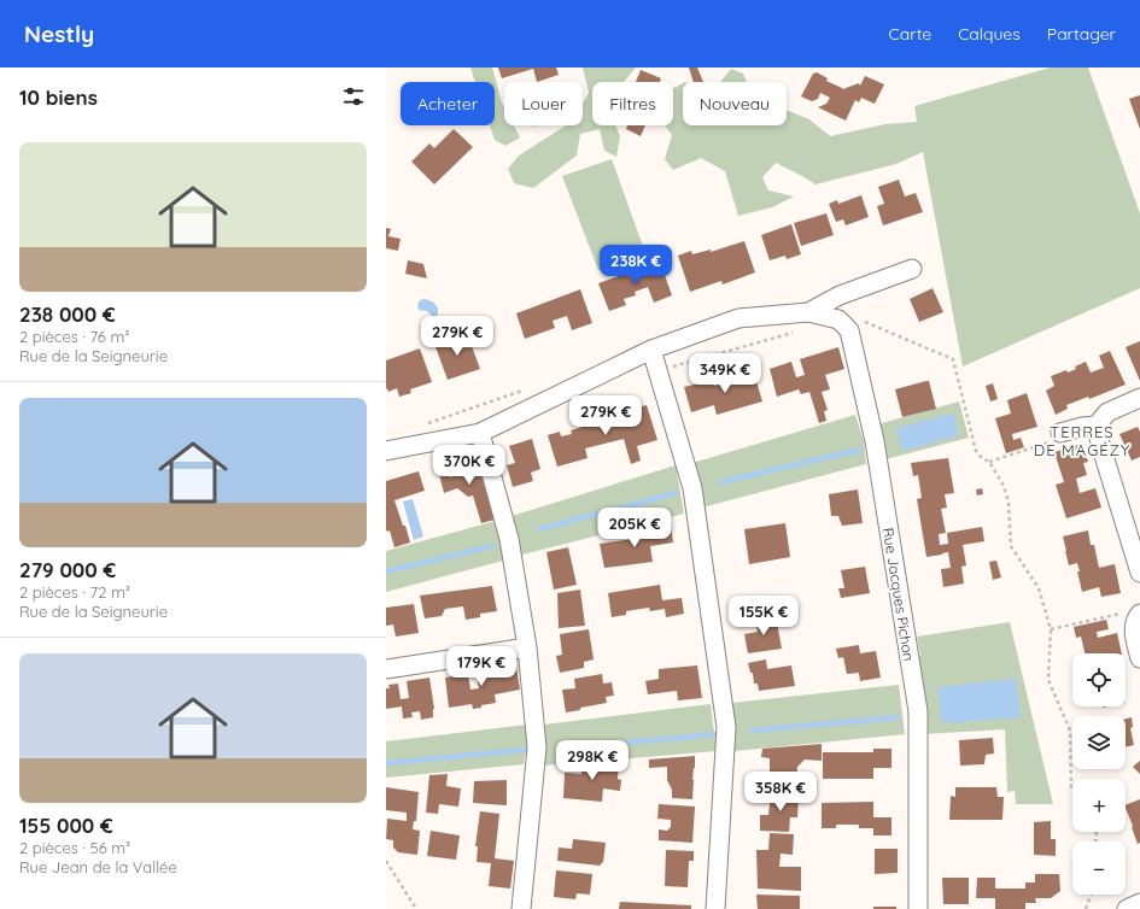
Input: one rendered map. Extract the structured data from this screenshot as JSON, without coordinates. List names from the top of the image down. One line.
{"streets":{"street":["Rue Jacques Pichon"]},"districts":["TERRES DE MAGÉZY"],"page":{"header":"Nestly","nav":["Carte","Calques","Partager"],"heading":"10 biens","chip":["Acheter","Louer","Filtres","Nouveau"],"list":[{"name":"238 000 €","note":"2 pièces · 76 m² · Rue de la Seigneurie"},{"name":"279 000 €","note":"2 pièces · 72 m² · Rue de la Seigneurie"},{"name":"155 000 €","note":"2 pièces · 56 m² · Rue Jean de la Vallée"}],"price":["238K €","279K €","349K €","279K €","370K €","205K €","155K €","179K €","298K €","358K €"],"map_buttons":["+","−"]}}
